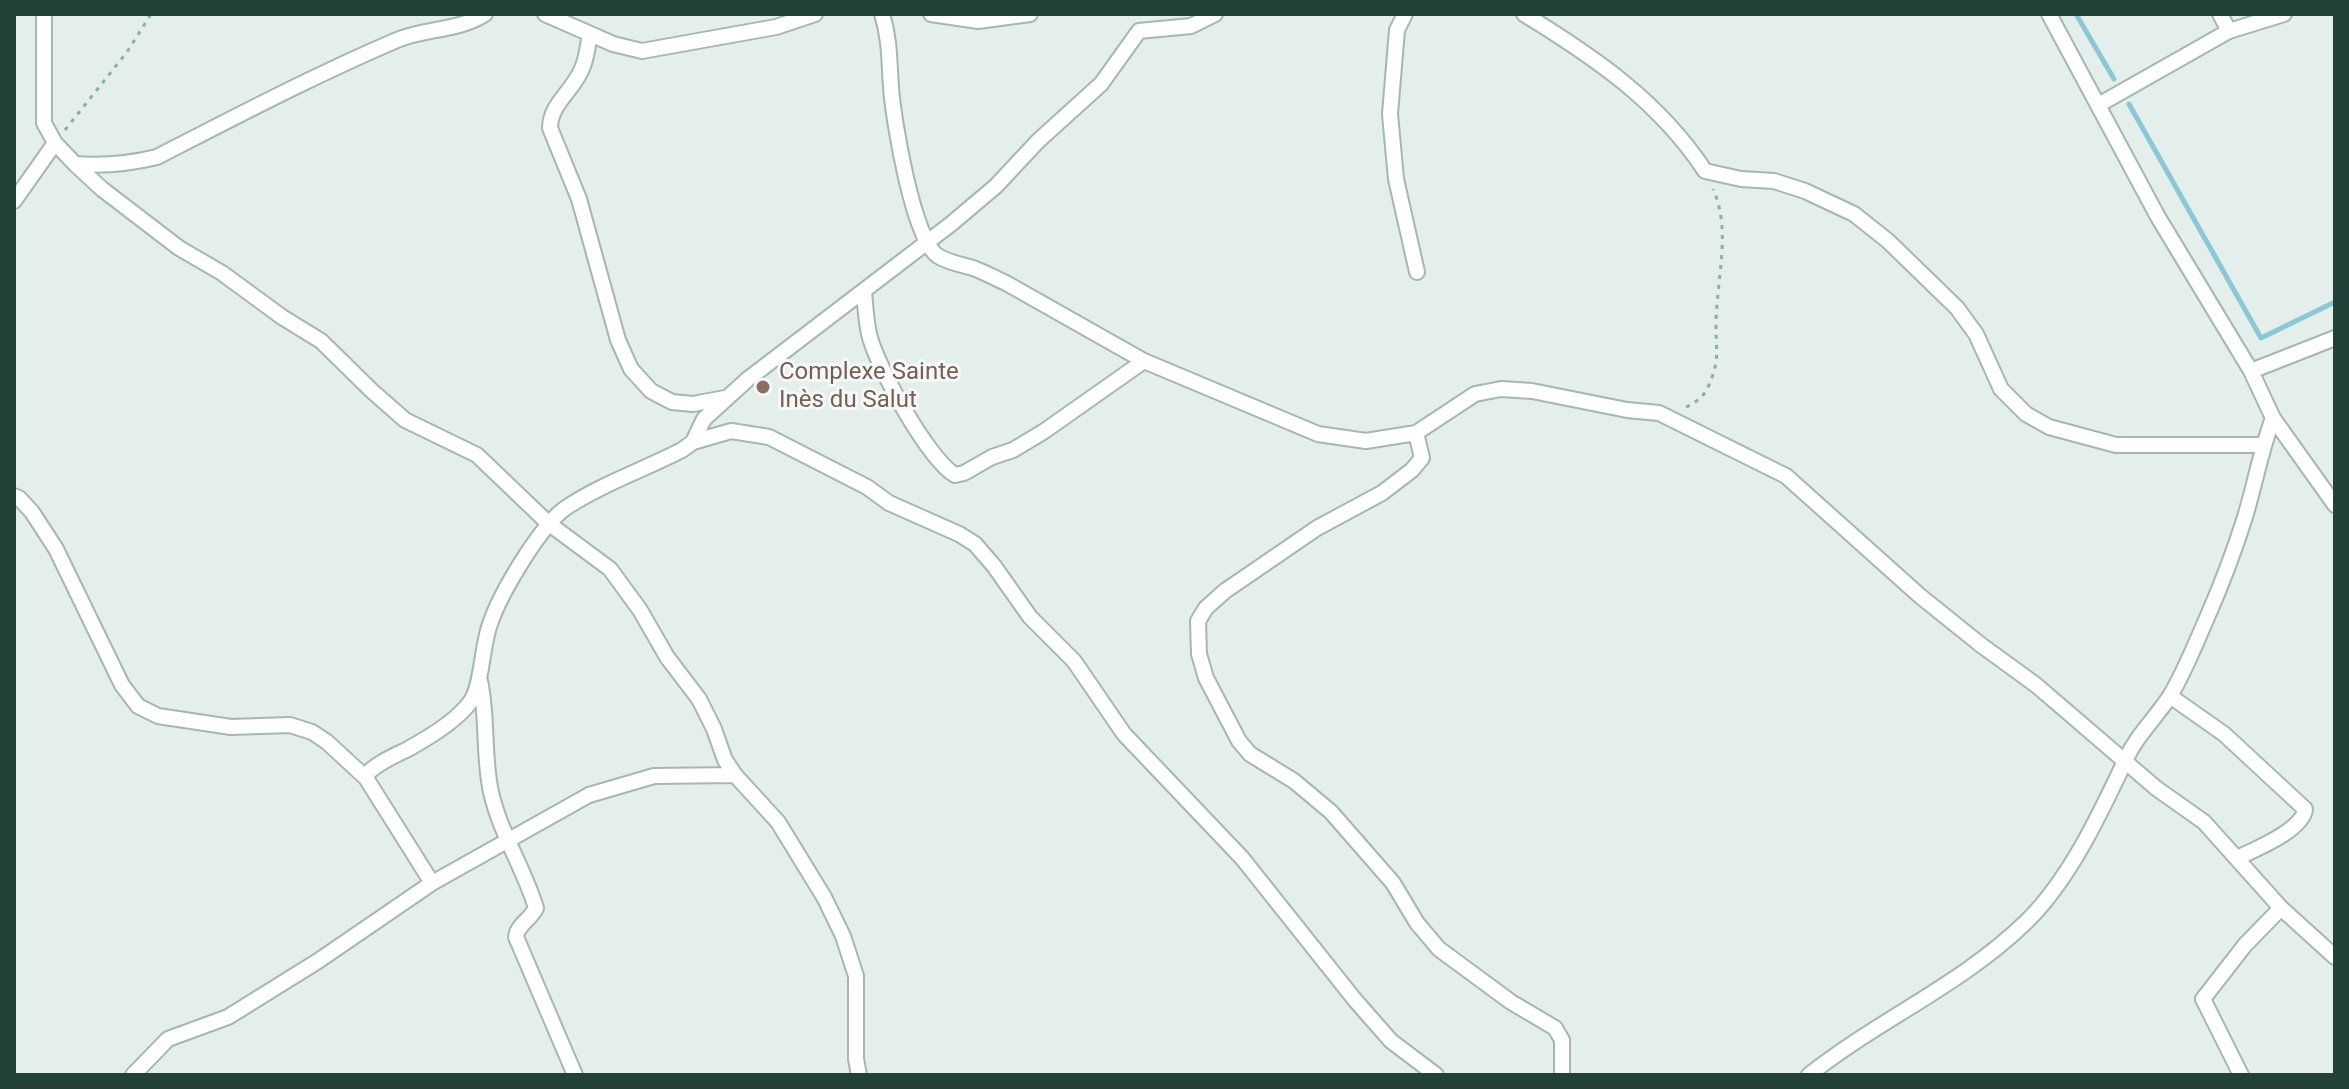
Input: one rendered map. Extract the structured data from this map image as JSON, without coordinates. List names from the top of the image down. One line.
{"places":["Complexe Sainte Inès du Salut"]}
